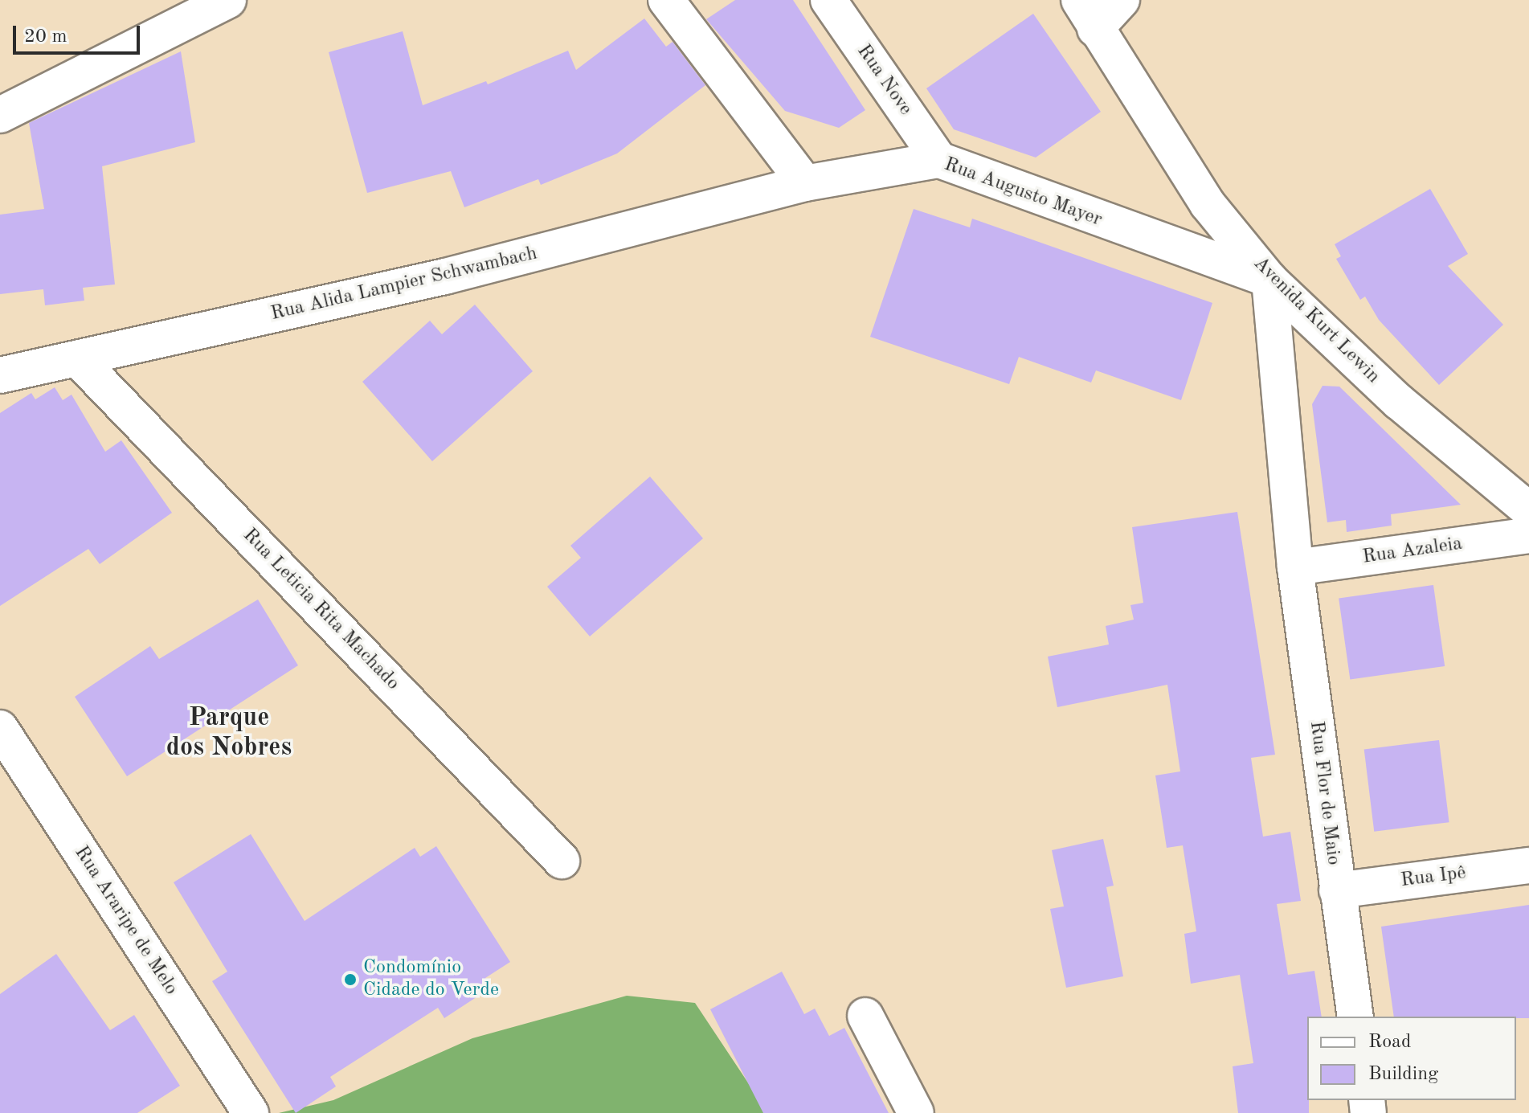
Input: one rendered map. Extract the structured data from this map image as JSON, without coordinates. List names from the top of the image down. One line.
{"streets":{"street":["Rua Nove","Rua Augusto Mayer","Rua Alida Lampier Schwambach","Avenida Kurt Lewin","Rua Azaleia","Rua Leticia Rita Machado","Rua Flor de Maio","Rua Ipê","Rua Araripe de Melo"]},"crossings":[["Rua Nove","Rua Augusto Mayer"],["Rua Augusto Mayer","Rua Alida Lampier Schwambach"],["Rua Augusto Mayer","Avenida Kurt Lewin"],["Rua Augusto Mayer","Rua Flor de Maio"],["Rua Alida Lampier Schwambach","Rua Leticia Rita Machado"],["Avenida Kurt Lewin","Rua Flor de Maio"],["Rua Azaleia","Rua Flor de Maio"],["Rua Flor de Maio","Rua Ipê"]],"districts":["Parque dos Nobres"],"places":["Condomínio Cidade do Verde"],"legend":["Road","Building"],"scale_bar":"20 m"}
